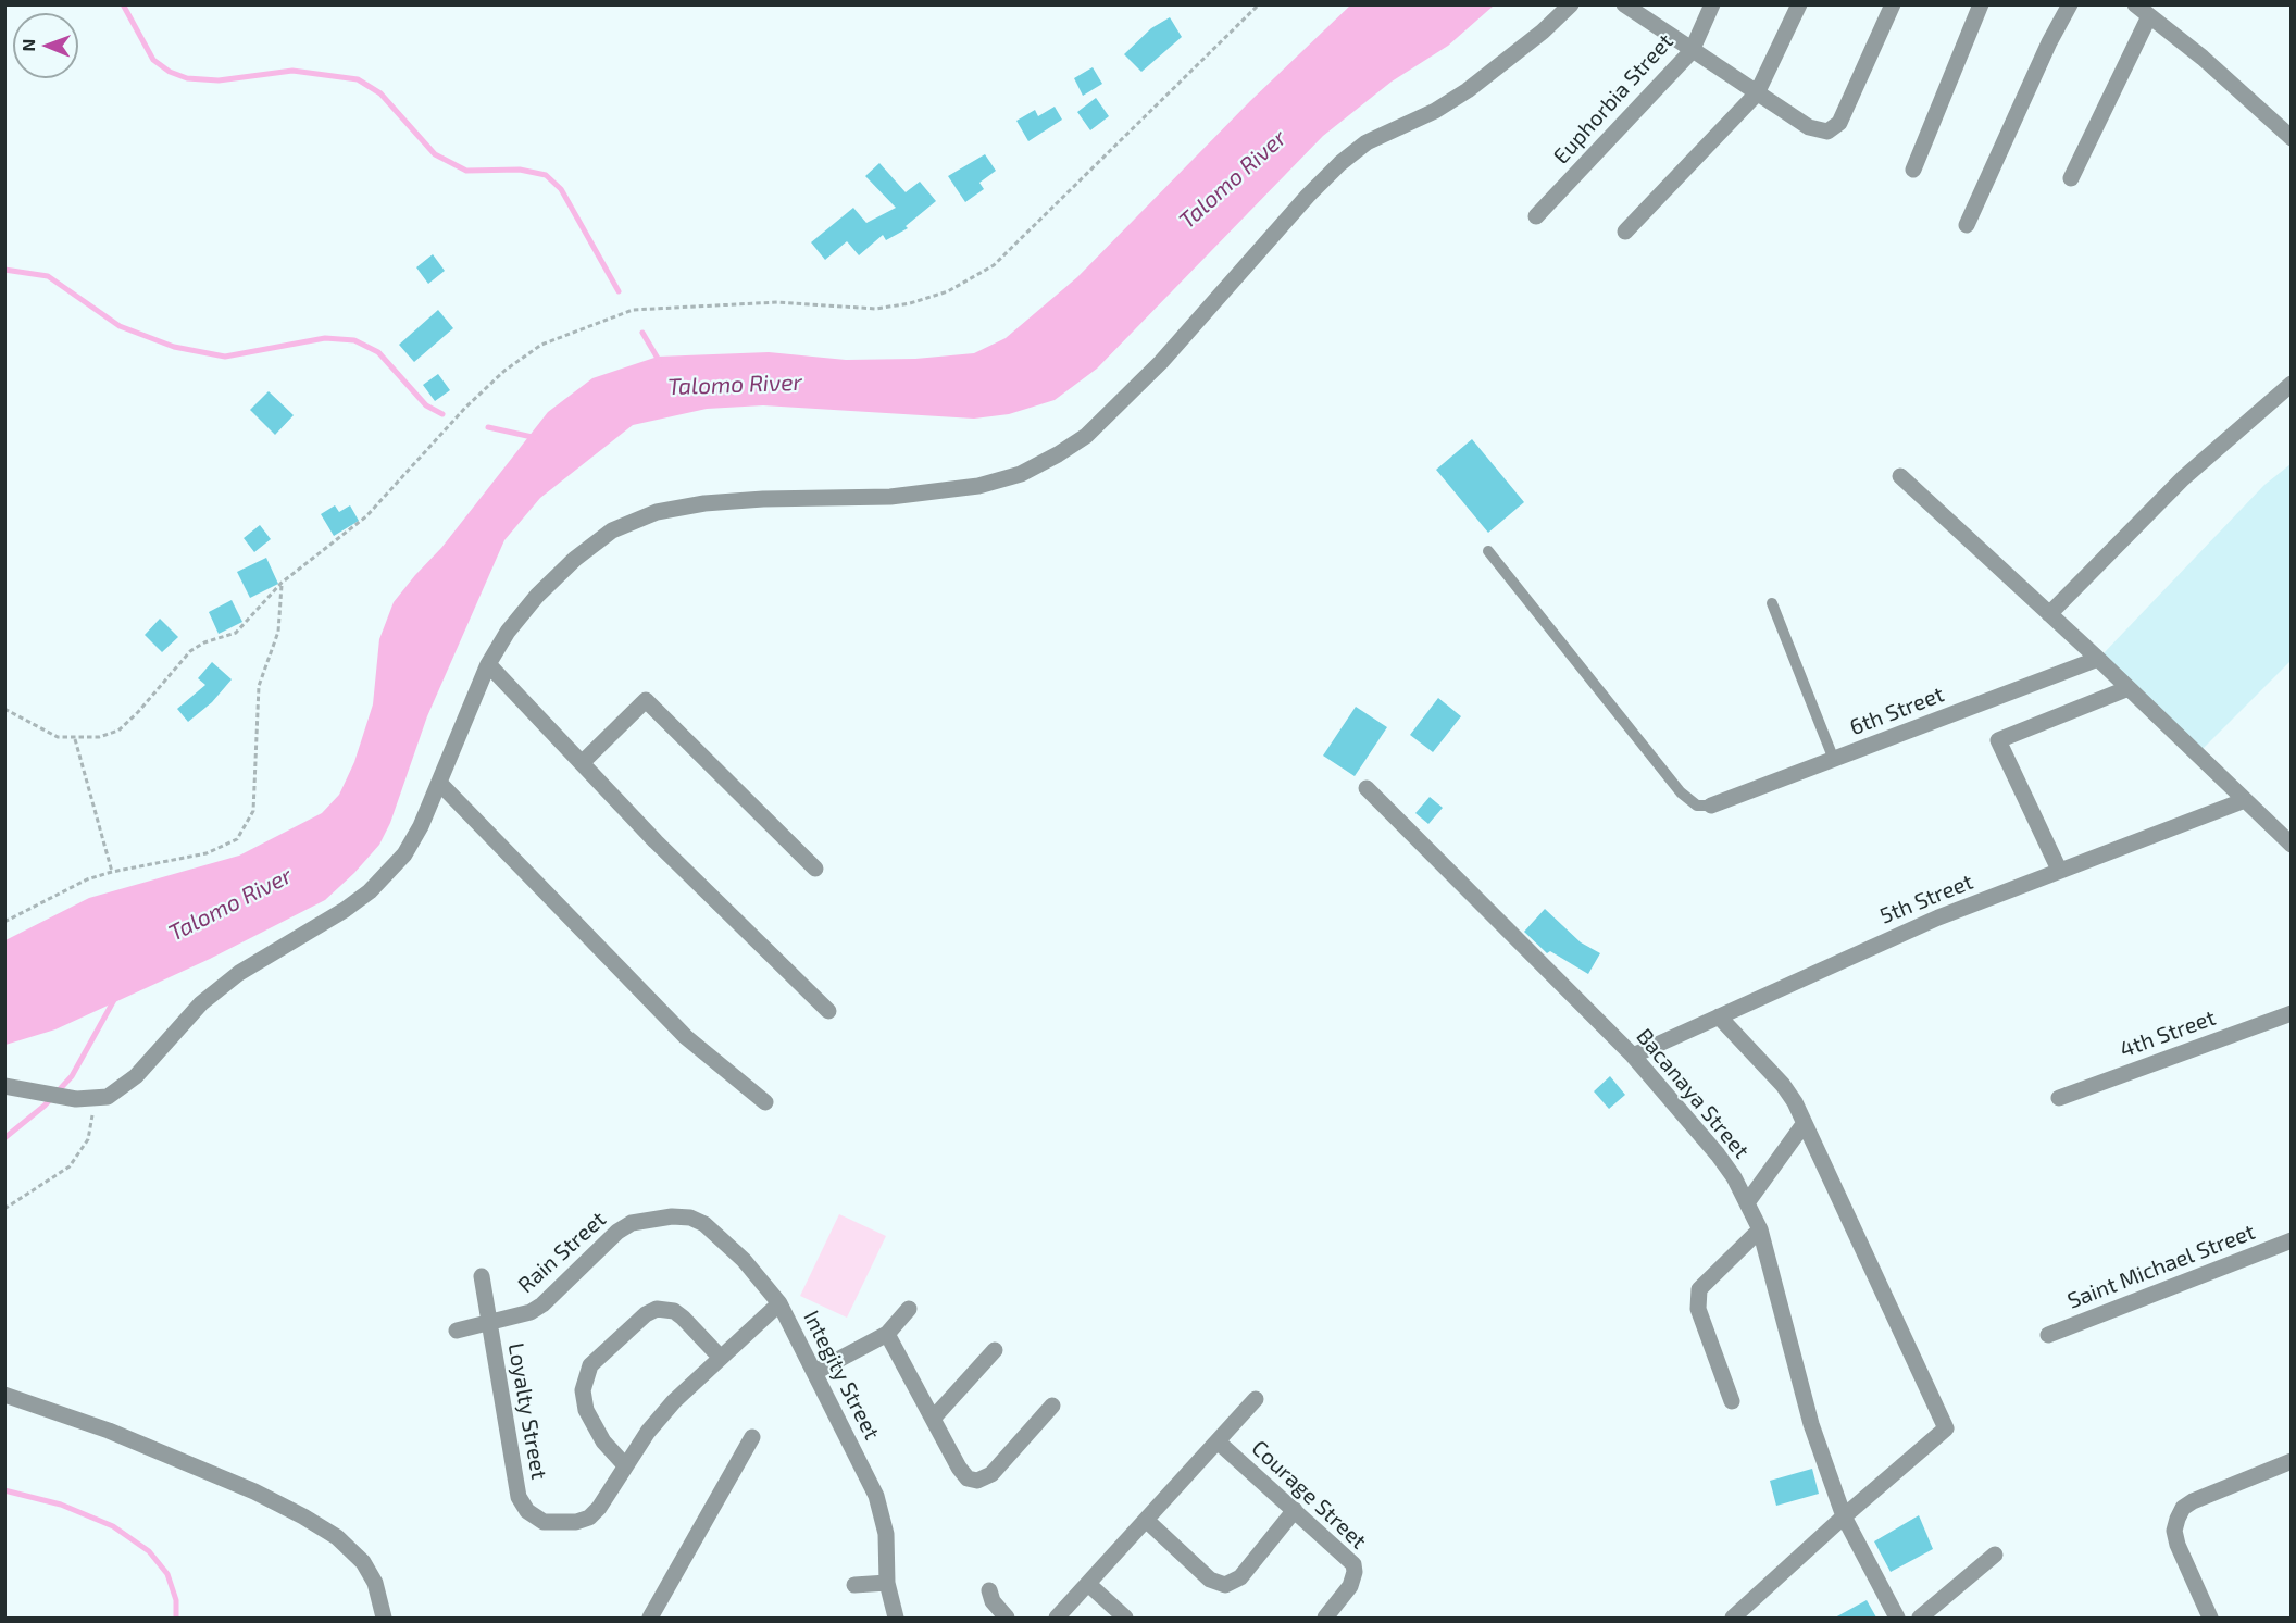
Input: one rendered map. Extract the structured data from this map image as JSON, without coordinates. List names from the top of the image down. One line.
{"streets":{"street":["Euphorbia Street","6th Street","5th Street","4th Street","Bacanaya Street","Rain Street","Saint Michael Street","Integity Street","Loyalty Street","Courage Street"]},"crossings":[["5th Street","Bacanaya Street"],["Rain Street","Integity Street"],["Rain Street","Loyalty Street"],["Integity Street","Loyalty Street"]],"water":["Talomo River"],"north":"left"}
